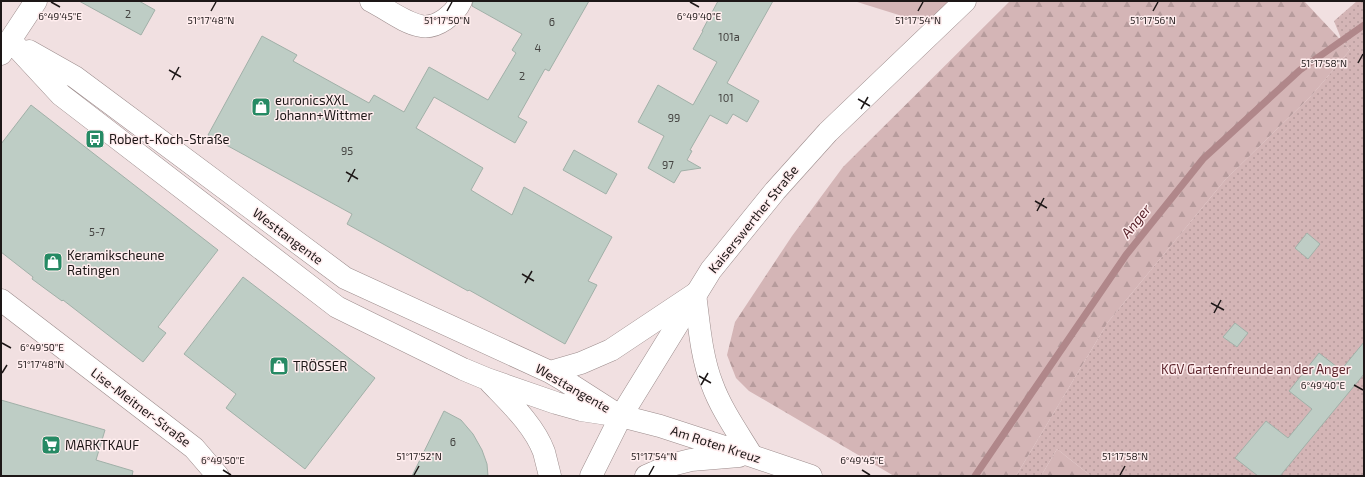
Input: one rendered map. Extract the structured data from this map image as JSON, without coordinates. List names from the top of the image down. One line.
{"streets":{"street":["Kaiserswerther Straße","Westtangente","Lise-Meitner-Straße","Am Roten Kreuz"]},"crossings":[["Kaiserswerther Straße","Westtangente"],["Kaiserswerther Straße","Am Roten Kreuz"],["Westtangente","Am Roten Kreuz"]],"water":["Anger"],"parks":["KGV Gartenfreunde an der Anger"],"places":{"shop":["euronicsXXL Johann+Wittmer","Keramikscheune Ratingen","TRÖSSER"],"bus stop":["Robert-Koch-Straße"],"supermarket":["MARKTKAUF"]},"house_numbers":["2","6","101a","4","2","101","99","95","97","5-7","6"],"coordinates":["6°49'45\"E","6°49'40\"E","51°17'48\"N","51°17'50\"N","51°17'54\"N","51°17'56\"N","51°17'58\"N","6°49'50\"E","51°17'52\"N"]}
